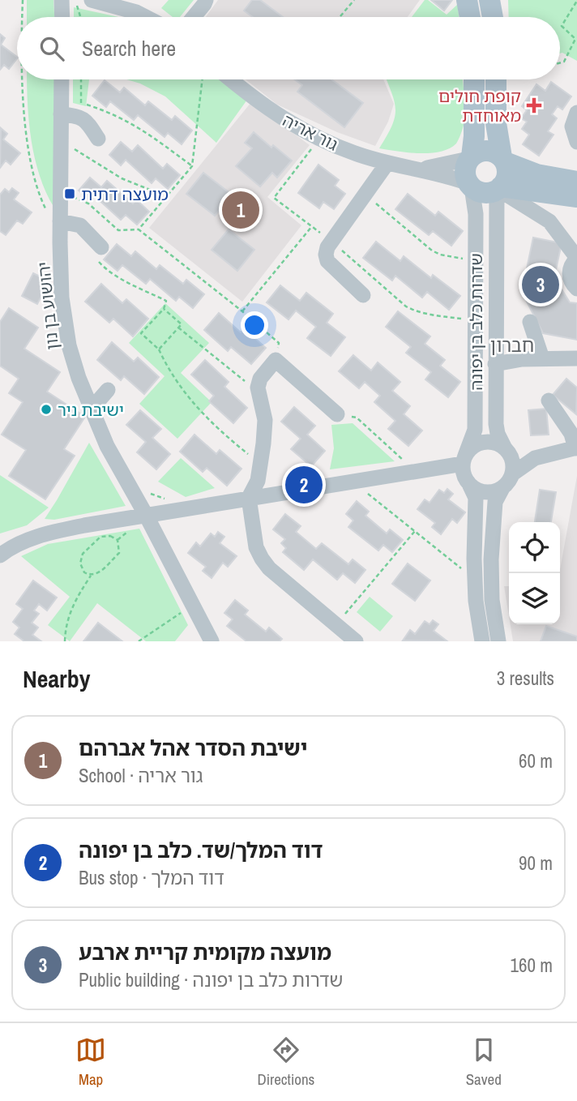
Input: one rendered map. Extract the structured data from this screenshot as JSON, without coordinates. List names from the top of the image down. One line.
{"streets":{"street":["גור אריה","יהושוע בן נון","שדרות כלב בן יפונה"]},"crossings":[["גור אריה","שדרות כלב בן יפונה"]],"districts":["חברון"],"places":{"health":["קופת חולים מאוחדת"],"transit":["מועצה דתית"],"other":["ישיבת ניר"]},"page":{"search":"Search here","pins":["1","3","2"],"heading":["Nearby","3 results"],"list":[{"mark":"1","name":"ישיבת הסדר אהל אברהם","note":"School · גור אריה","value":"60 m"},{"mark":"2","name":"דוד המלך/שד. כלב בן יפונה","note":"Bus stop · דוד המלך","value":"90 m"},{"mark":"3","name":"מועצה מקומית קריית ארבע","note":"Public building · שדרות כלב בן יפונה","value":"160 m"}],"nav":["Map","Directions","Saved"]}}
